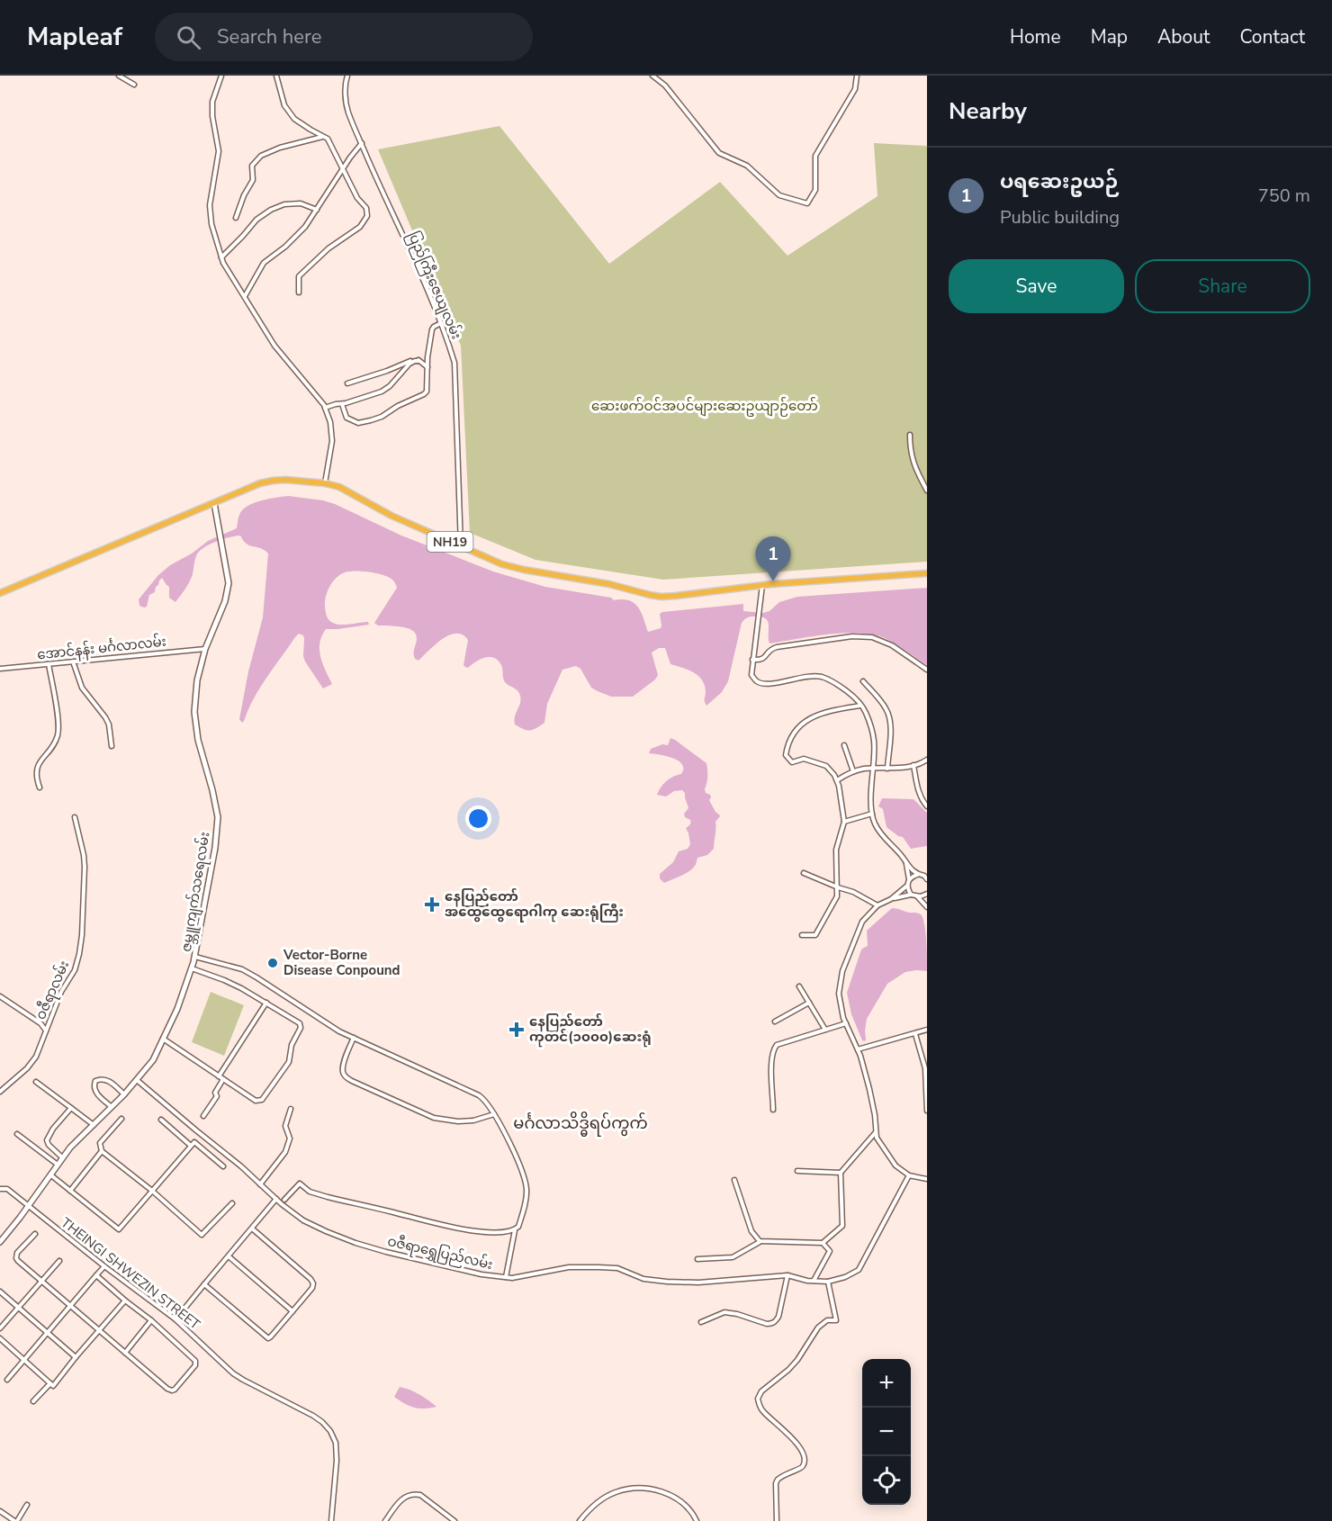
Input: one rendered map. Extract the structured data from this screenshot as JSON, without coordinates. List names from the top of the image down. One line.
{"streets":{"highway":["NH19"],"main road":["ဇမ္ဘူကျက်သရေလမ်း"],"street":["ပြည်ကြီးဇေယျလမ်း","အောင်နန်း မင်္ဂလာလမ်း","ဝဇီရာလမ်း","ဝဇီရာရွှေပြည်လမ်း","THEINGI SHWEZIN STREET"]},"crossings":[["ပြည်ကြီးဇေယျလမ်း","NH19"],["NH19","ဇမ္ဘူကျက်သရေလမ်း"],["အောင်နန်း မင်္ဂလာလမ်း","ဇမ္ဘူကျက်သရေလမ်း"],["ဇမ္ဘူကျက်သရေလမ်း","ဝဇီရာရွှေပြည်လမ်း"],["ဇမ္ဘူကျက်သရေလမ်း","THEINGI SHWEZIN STREET"]],"districts":["မင်္ဂလာသိဒ္ဓိရပ်ကွက်"],"parks":["ဆေးဖက်ဝင်အပင်များဆေးဥယျာဉ်တော်"],"places":{"health":["နေပြည်တော် အထွေထွေရောဂါကု ဆေးရုံကြီး","နေပြည်တော် ကုတင်(၁၀၀၀)ဆေးရုံ"],"other":["Vector-Borne Disease Conpound"]},"page":{"header":"Mapleaf","search":"Search here","nav":["Home","Map","About","Contact"],"heading":"Nearby","list":[{"mark":"1","name":"ပရဆေးဥယဉ်","note":"Public building","value":"750 m"}],"buttons":["Save","Share"],"pins":"1","map_buttons":["+","−"]}}
